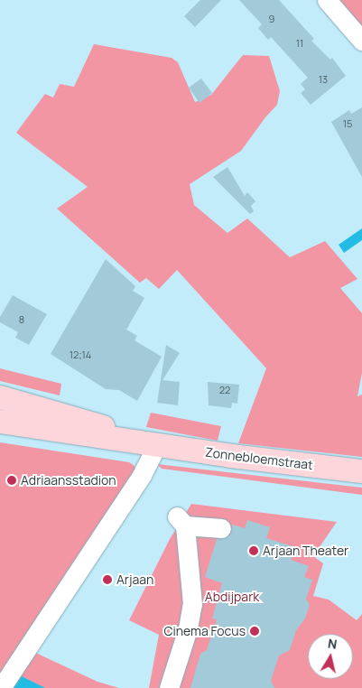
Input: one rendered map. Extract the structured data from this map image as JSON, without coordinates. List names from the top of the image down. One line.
{"streets":{"main road":["Zonnebloemstraat"]},"parks":["Abdijpark"],"places":["Adriaansstadion","Arjaan Theater","Arjaan","Cinema Focus"],"house_numbers":["9","11","13","15","8","12;14","22"],"north":"top"}
